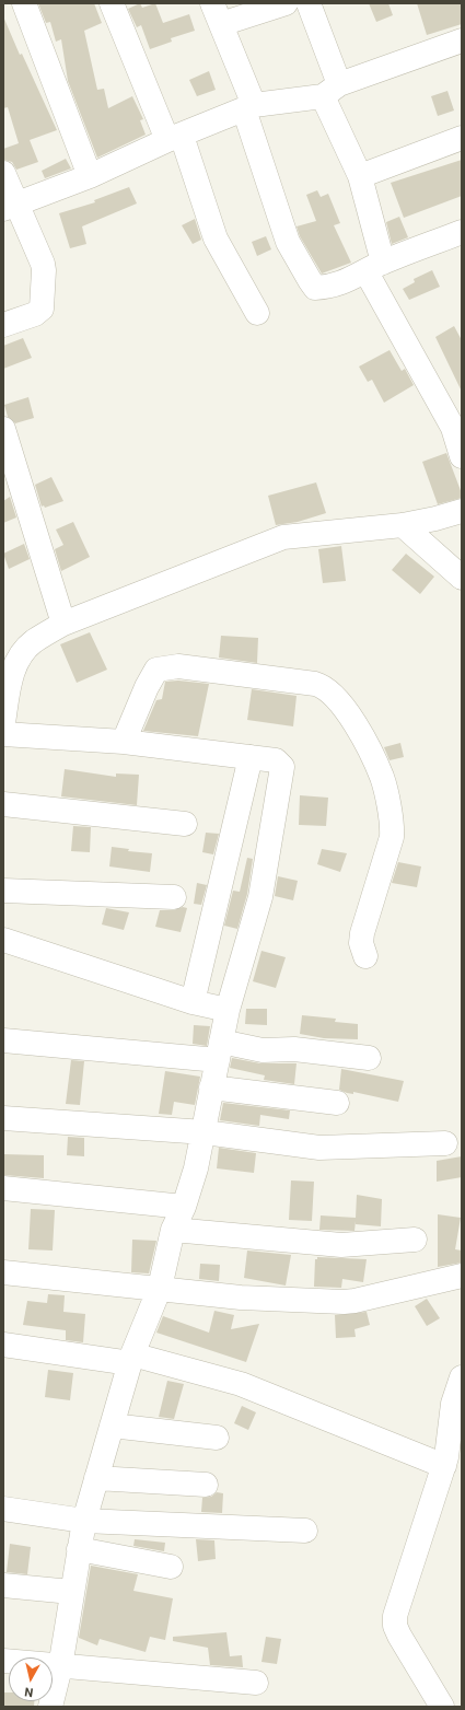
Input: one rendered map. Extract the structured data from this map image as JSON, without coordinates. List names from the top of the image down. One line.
{"north":"bottom"}
